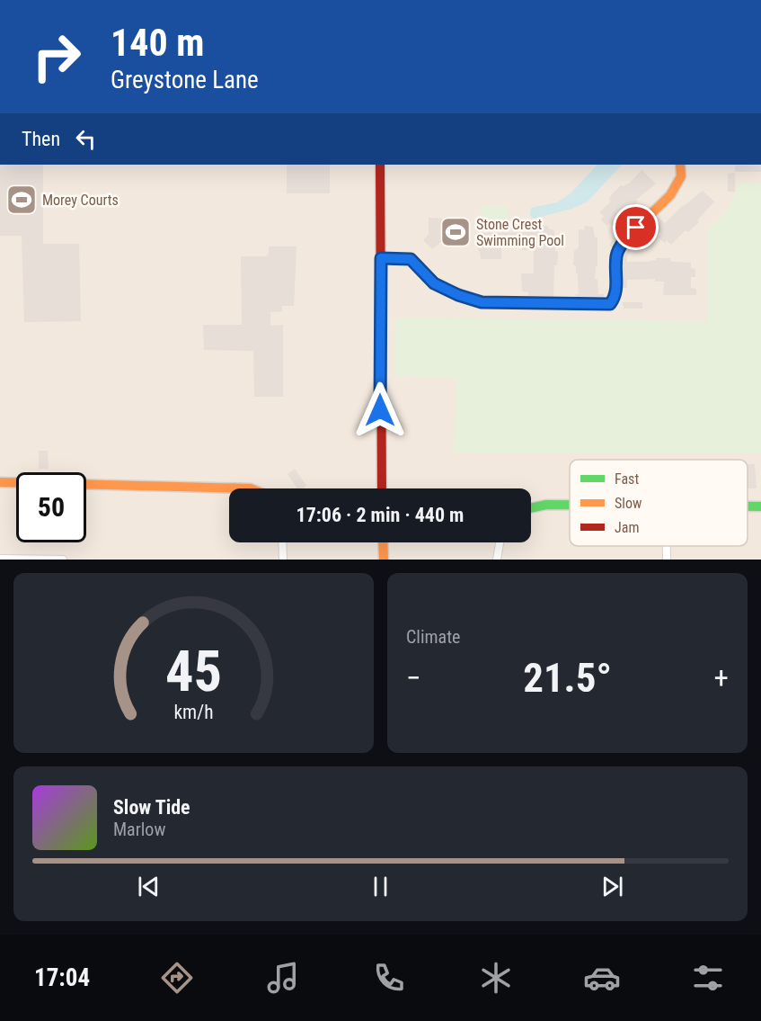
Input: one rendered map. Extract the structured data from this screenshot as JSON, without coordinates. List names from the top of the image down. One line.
{"places":{"sports":["Morey Courts","Stone Crest Swimming Pool"]},"legend":["Fast","Slow","Jam"],"page":{"turn":["140 m","Greystone Lane"],"then":"Then","limit":"50","trip":"17:06 · 2 min · 440 m","tile":"Climate","heat":["−","21.5°","+"],"song":["Slow Tide","Marlow"],"tabs":"17:04","gauge":["45","km/h"]}}
